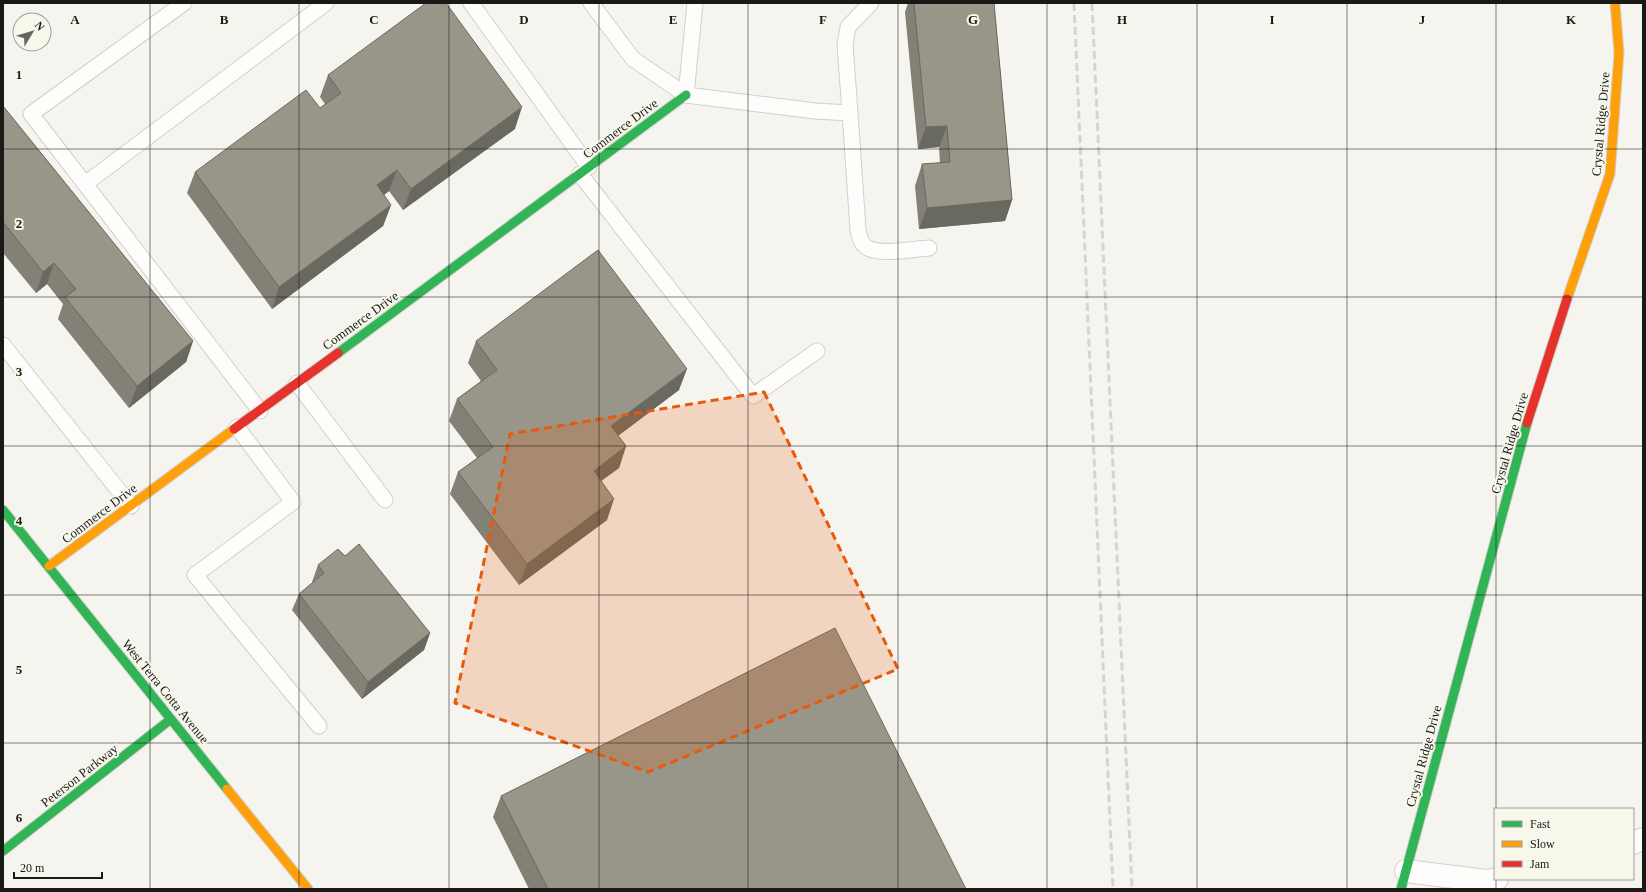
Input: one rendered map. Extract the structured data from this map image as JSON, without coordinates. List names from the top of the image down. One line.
{"streets":{"street":["Crystal Ridge Drive","Commerce Drive","West Terra Cotta Avenue","Peterson Parkway"]},"crossings":[["Commerce Drive","West Terra Cotta Avenue"],["West Terra Cotta Avenue","Peterson Parkway"]],"legend":["Fast","Slow","Jam"],"scale_bar":"20 m","north":"top right","grid":{"columns":["A","B","C","D","E","F","G","H","I","J","K"],"rows":["1","2","3","4","5","6"]}}
